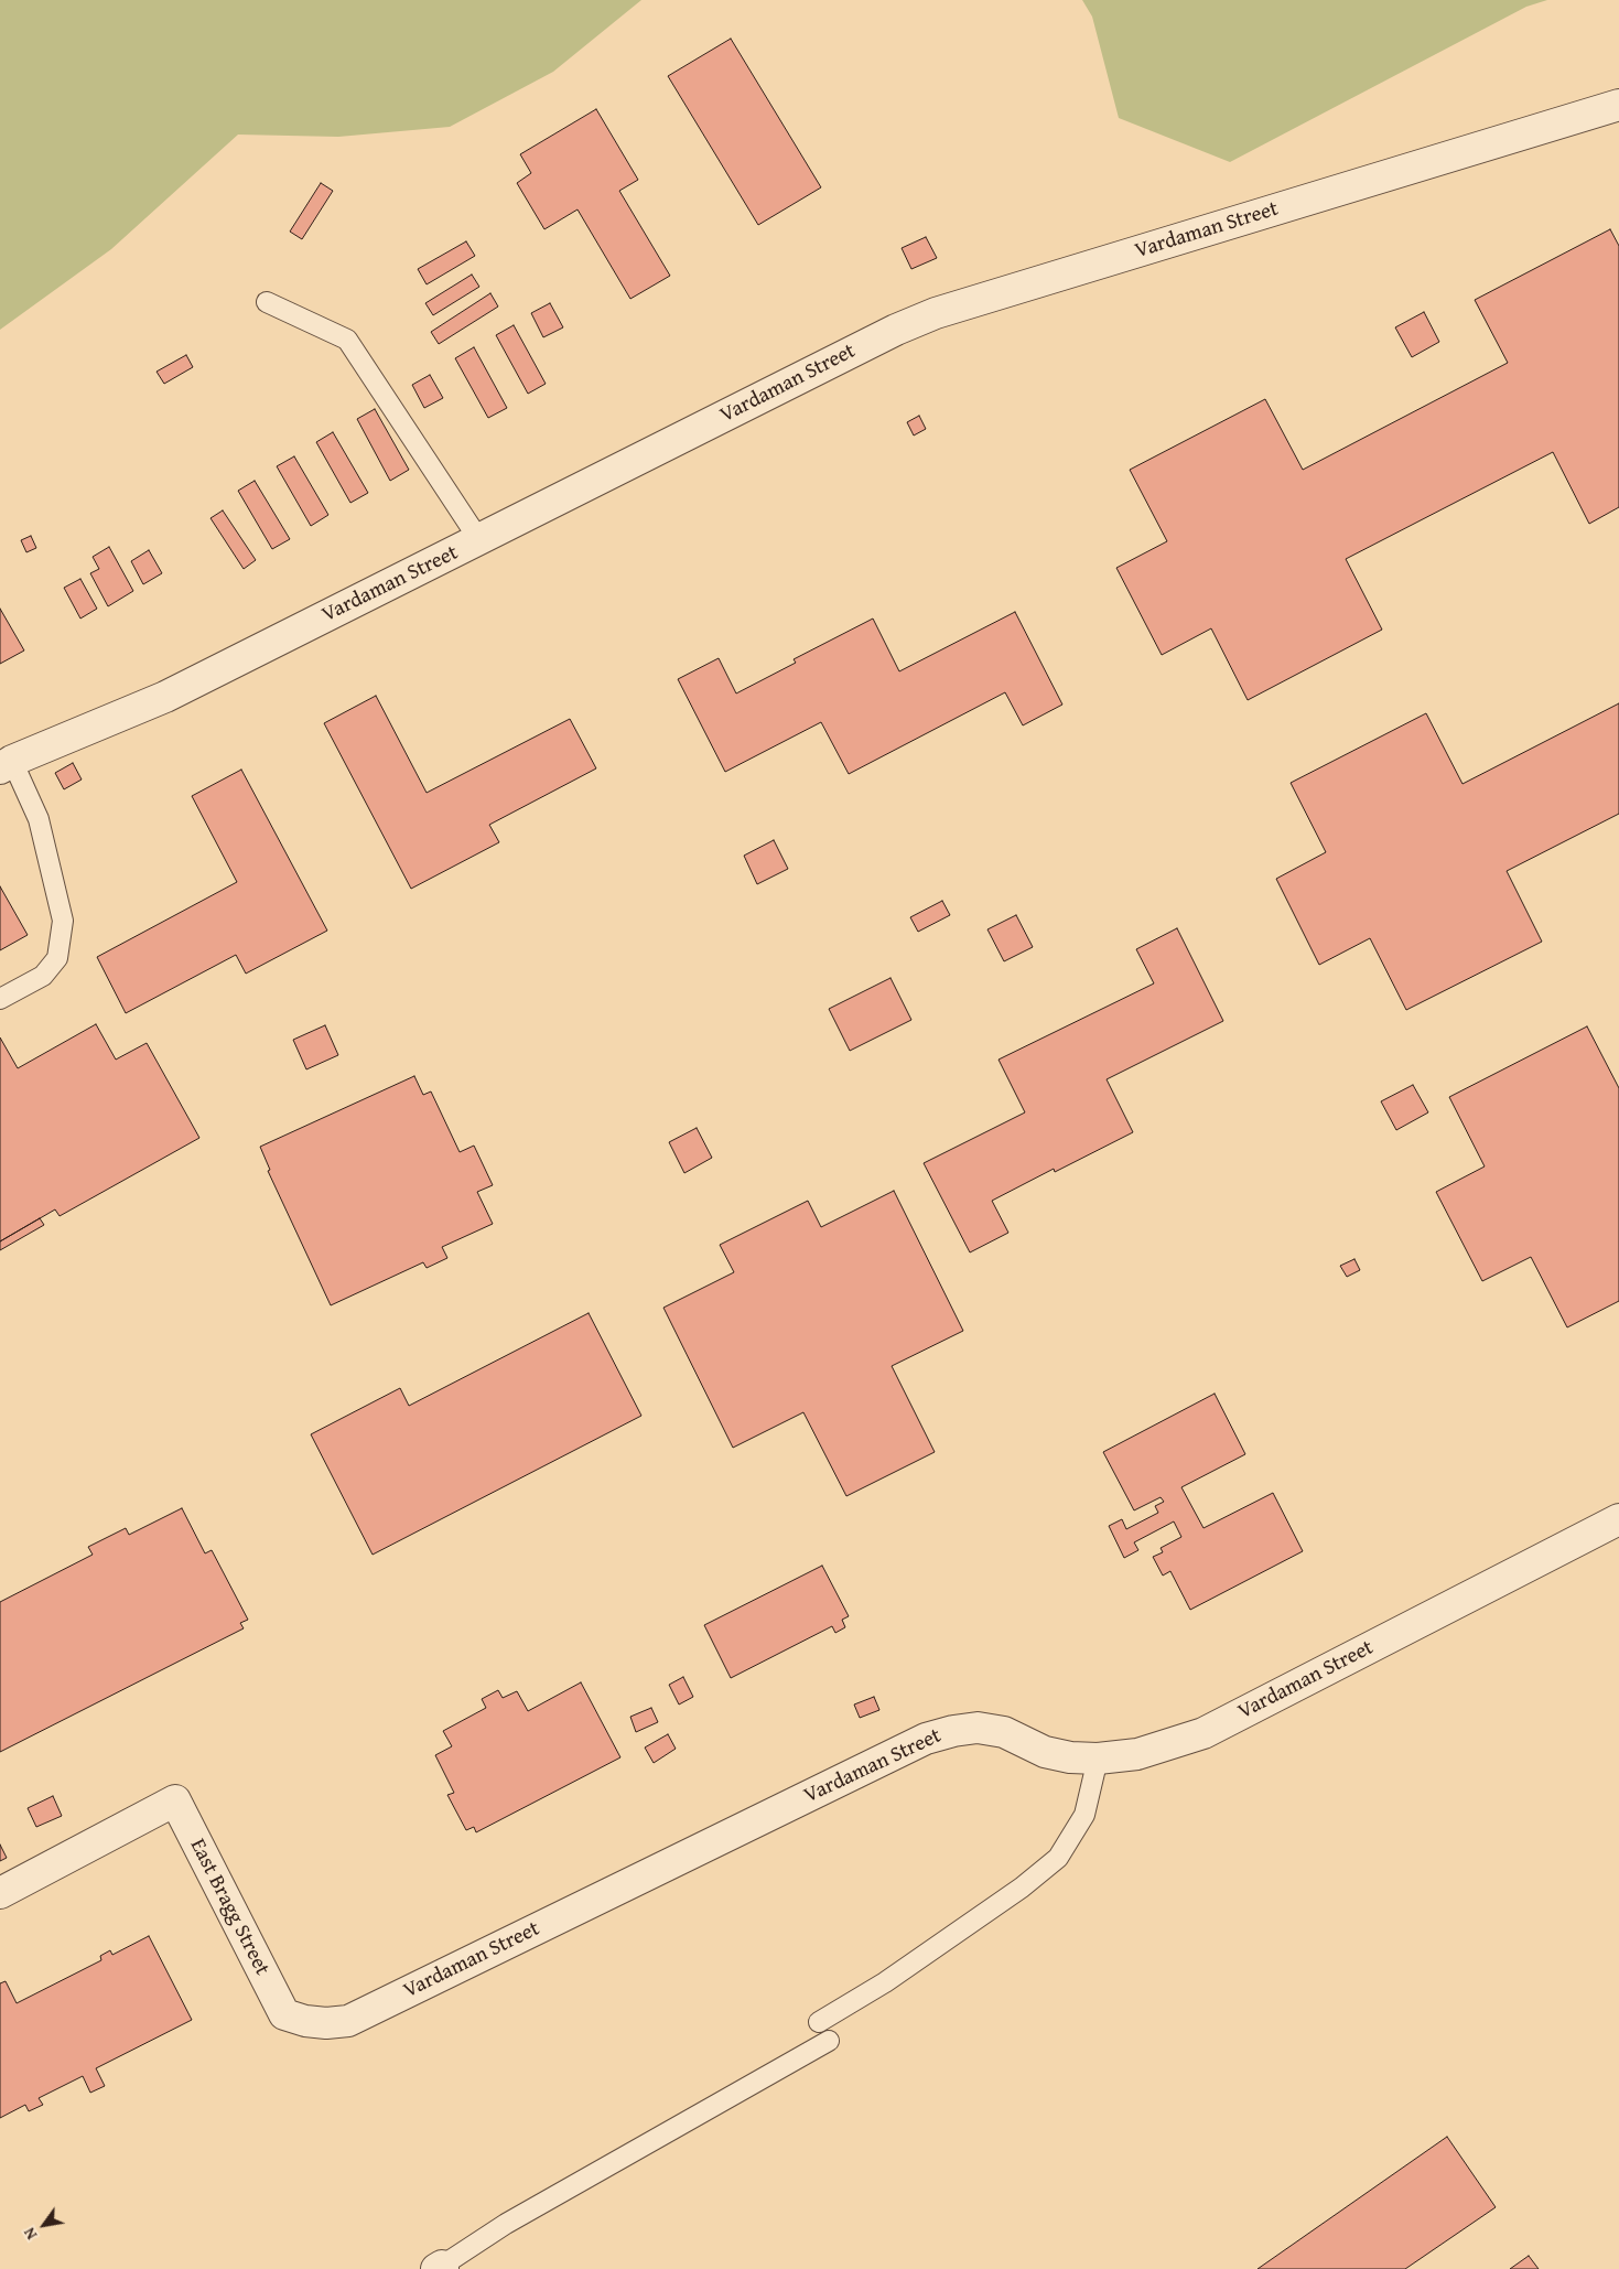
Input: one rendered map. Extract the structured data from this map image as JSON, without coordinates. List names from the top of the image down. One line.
{"streets":{"street":["Vardaman Street","East Bragg Street"]},"crossings":[["Vardaman Street","East Bragg Street"]],"north":"bottom left"}
